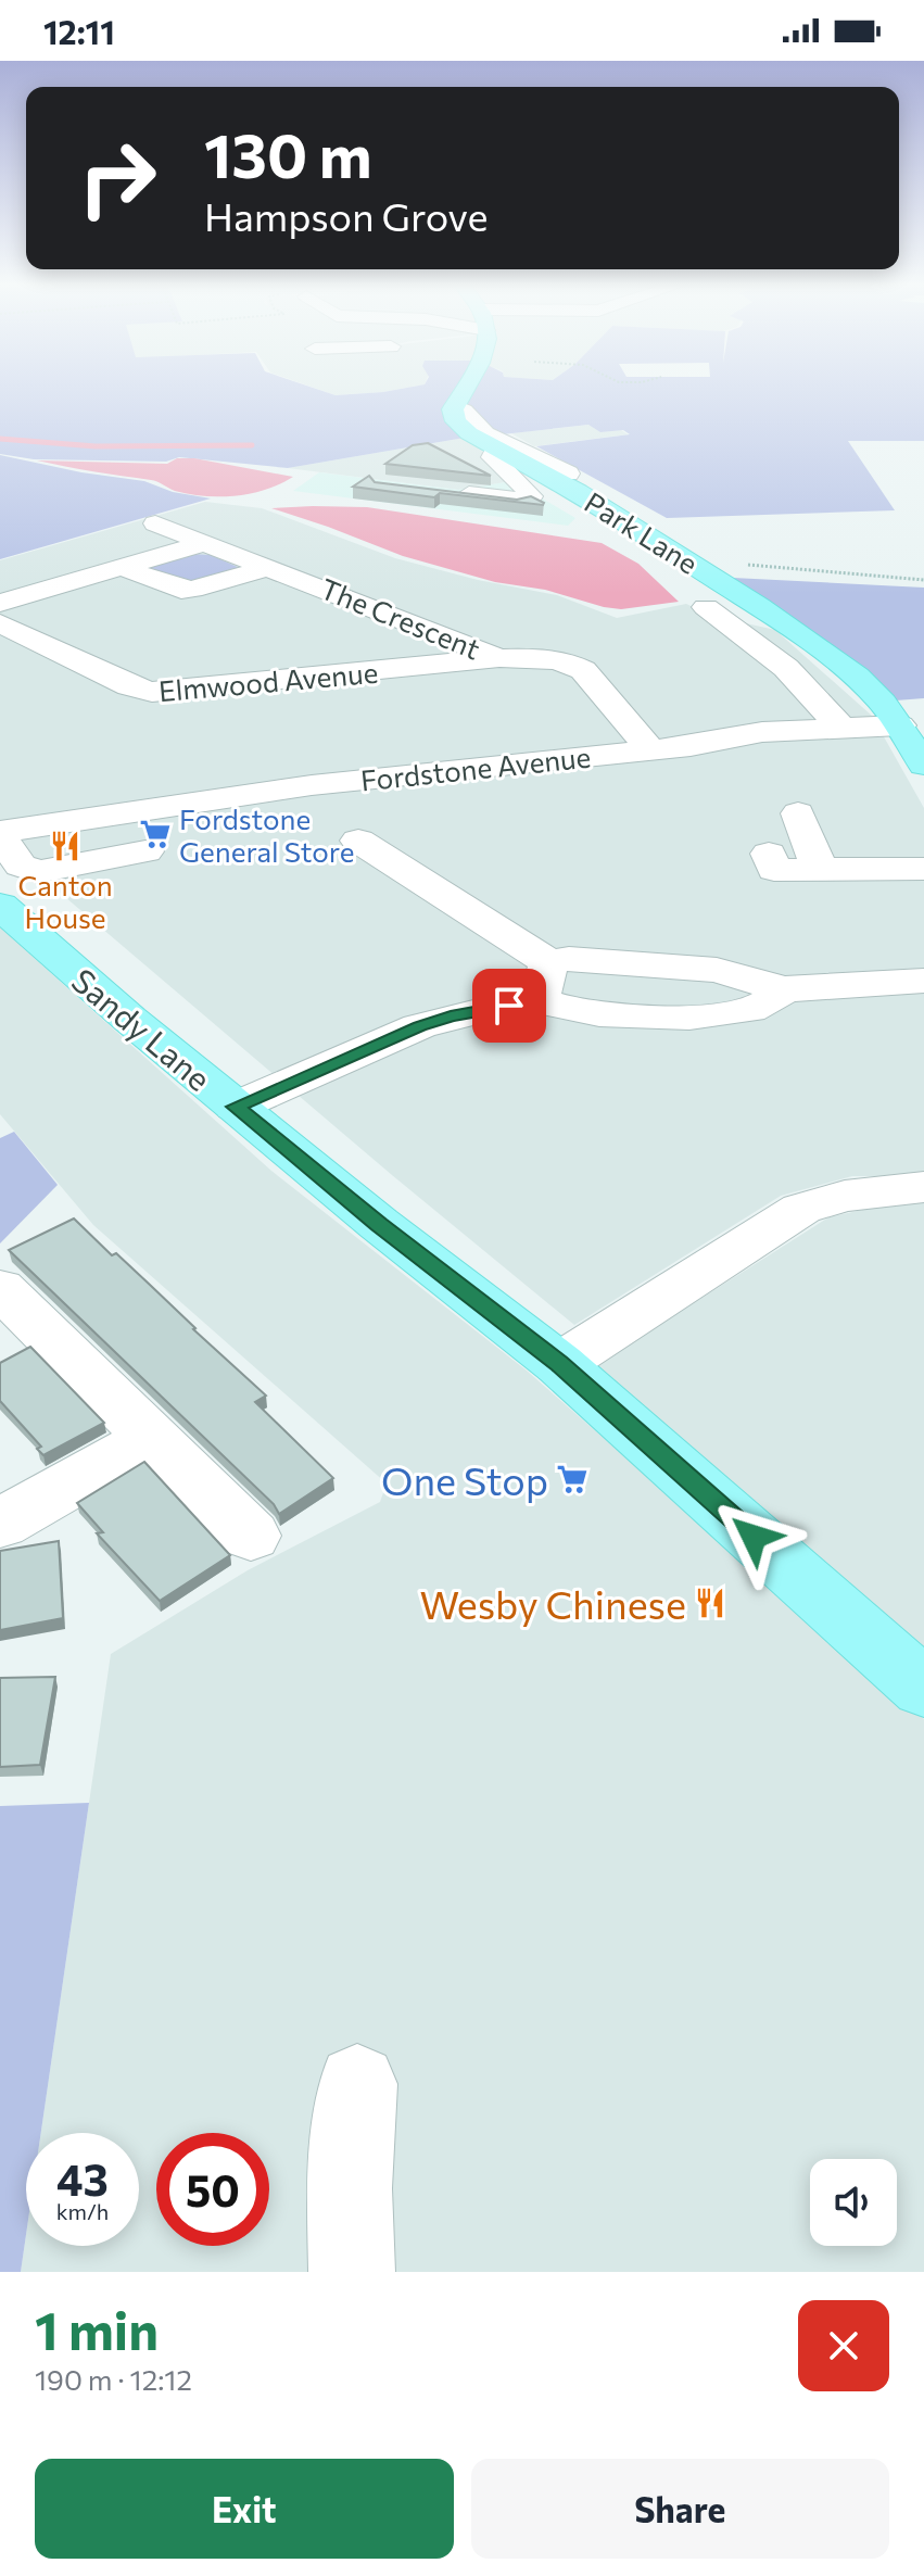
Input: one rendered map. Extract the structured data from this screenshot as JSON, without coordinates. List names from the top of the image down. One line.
{"streets":{"main road":["Park Lane","Sandy Lane"],"street":["The Crescent","Elmwood Avenue","Fordstone Avenue"]},"crossings":[["Park Lane","Fordstone Avenue"],["The Crescent","Elmwood Avenue"],["The Crescent","Fordstone Avenue"]],"places":{"supermarket":["Fordstone General Store","One Stop"],"restaurant":["Canton House","Wesby Chinese"]},"page":{"status":"12:11","turn":["130 m","Hampson Grove"],"speed":"43 km/h","limit":"50","heading":["1 min","190 m · 12:12"],"buttons":["Exit","Share"]}}
